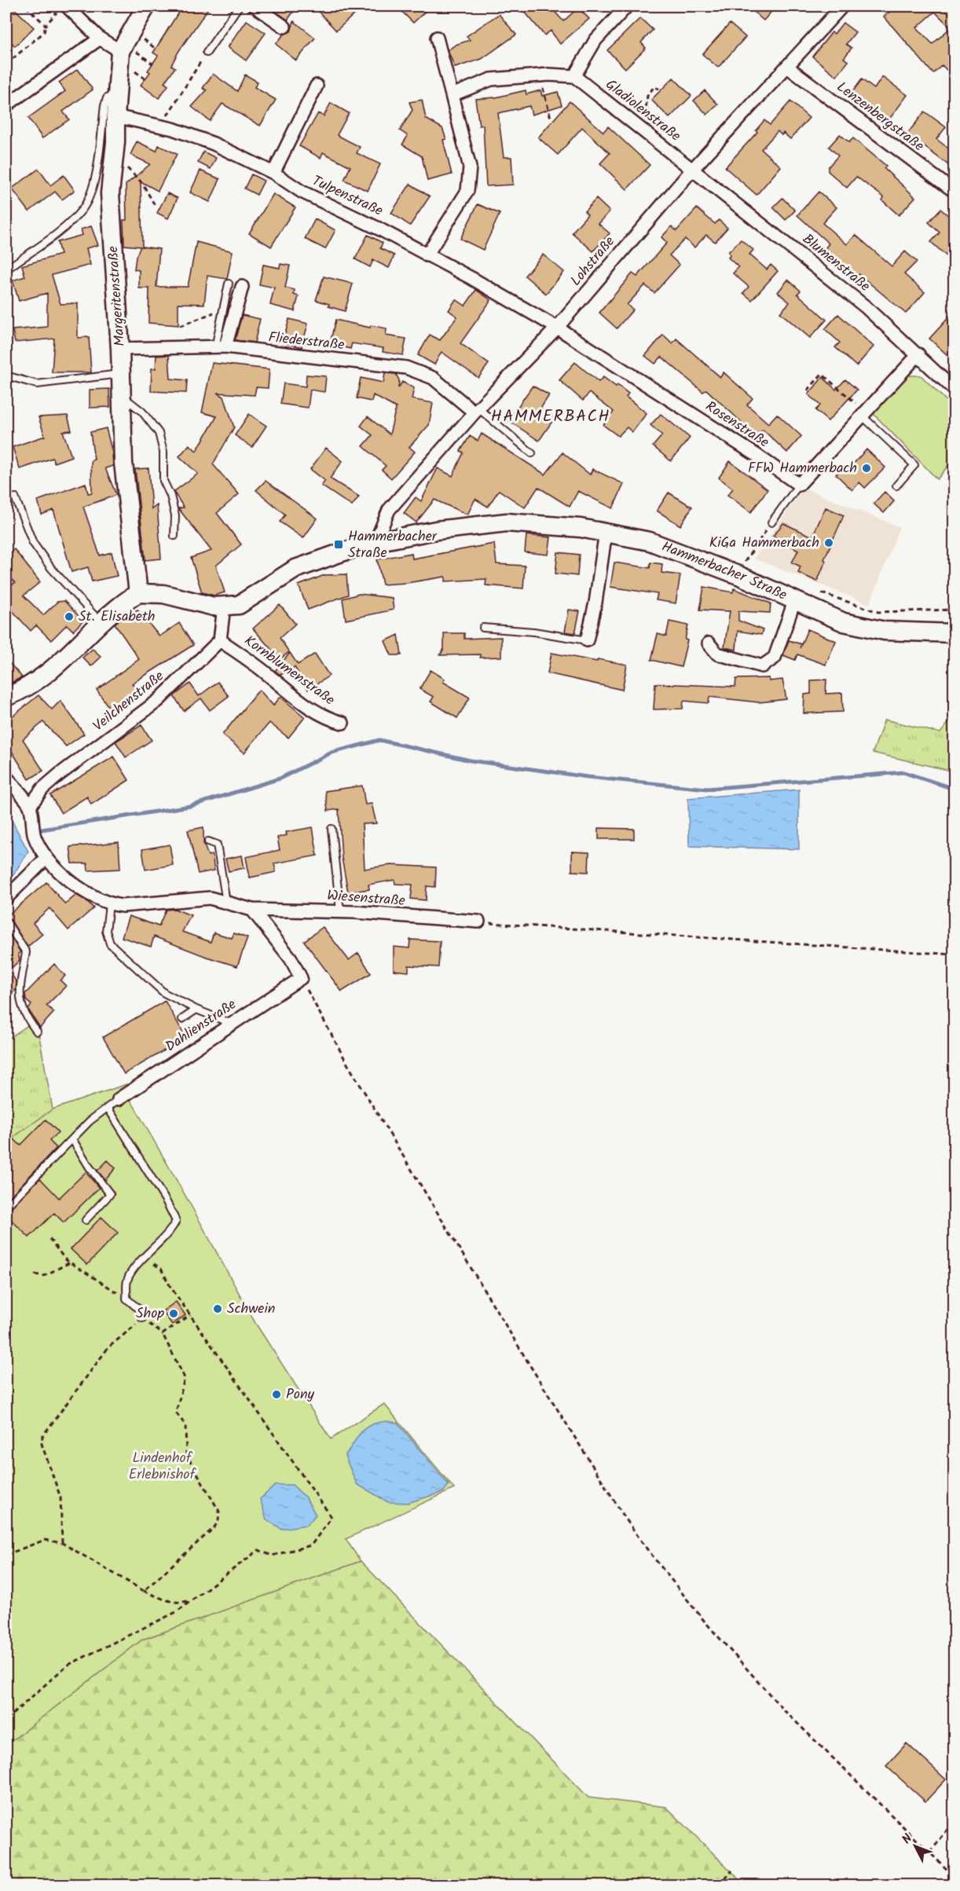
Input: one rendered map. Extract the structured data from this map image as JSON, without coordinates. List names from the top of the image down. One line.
{"streets":{"main road":["Margeritenstraße","Hammerbacher Straße"],"street":["Gladiolenstraße","Lenzenbergstraße","Tulpenstraße","Lohstraße","Blumenstraße","Fliederstraße","Rosenstraße","Kornblumenstraße","Veilchenstraße","Wiesenstraße","Dahlienstraße"]},"crossings":[["Gladiolenstraße","Lohstraße"],["Gladiolenstraße","Blumenstraße"],["Lenzenbergstraße","Lohstraße"],["Tulpenstraße","Lohstraße"],["Tulpenstraße","Margeritenstraße"],["Tulpenstraße","Rosenstraße"],["Lohstraße","Blumenstraße"],["Lohstraße","Fliederstraße"],["Lohstraße","Rosenstraße"],["Lohstraße","Hammerbacher Straße"],["Margeritenstraße","Fliederstraße"],["Margeritenstraße","Hammerbacher Straße"],["Kornblumenstraße","Veilchenstraße"]],"districts":["HAMMERBACH"],"parks":["Lindenhof Erlebnishof"],"places":{"other":["FFW Hammerbach","KiGa Hammerbach","St. Elisabeth","Schwein","Shop","Pony"],"transit":["Hammerbacher Straße"]},"north":"top left"}
